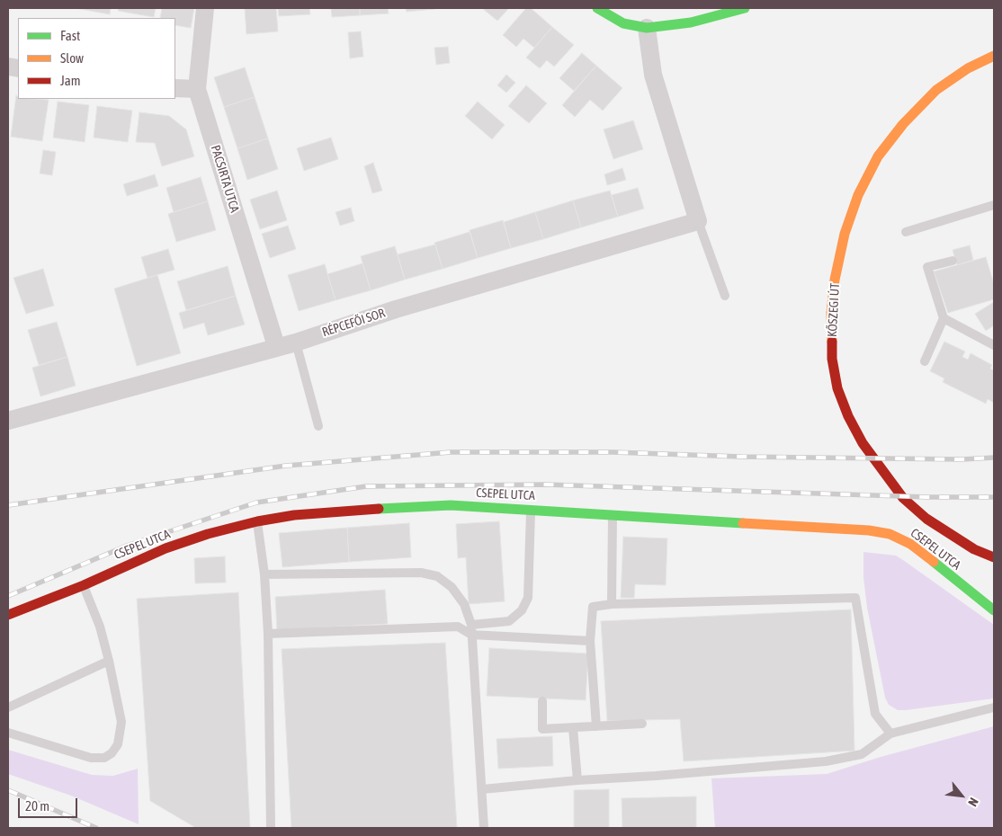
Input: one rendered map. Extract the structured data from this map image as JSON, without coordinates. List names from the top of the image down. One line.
{"streets":{"street":["PACSIRTA UTCA","KŐSZEGI ÚT","RÉPCEFŐI SOR","CSEPEL UTCA"]},"crossings":[["PACSIRTA UTCA","RÉPCEFŐI SOR"]],"legend":["Fast","Slow","Jam"],"scale_bar":"20 m","north":"bottom right"}
